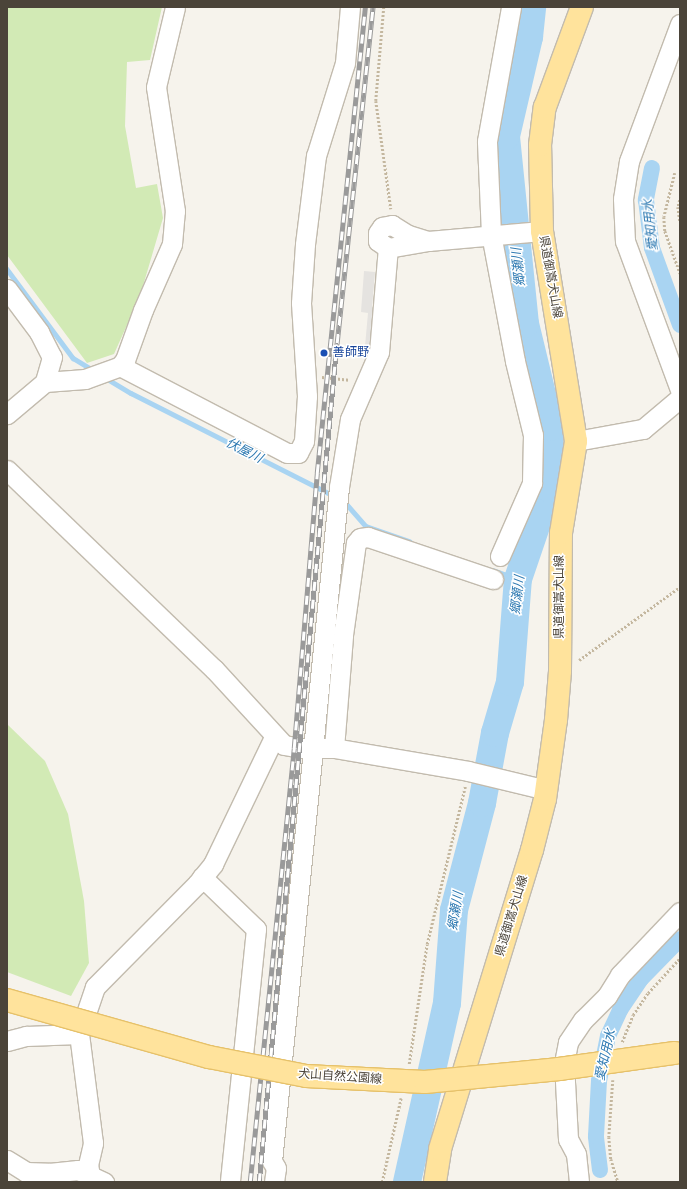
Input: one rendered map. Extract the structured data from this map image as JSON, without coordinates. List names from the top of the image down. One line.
{"streets":{"main road":["県道御嵩犬山線","犬山自然公園線"]},"water":["愛知用水","郷瀬川","伏屋川"],"places":["善師野"]}
